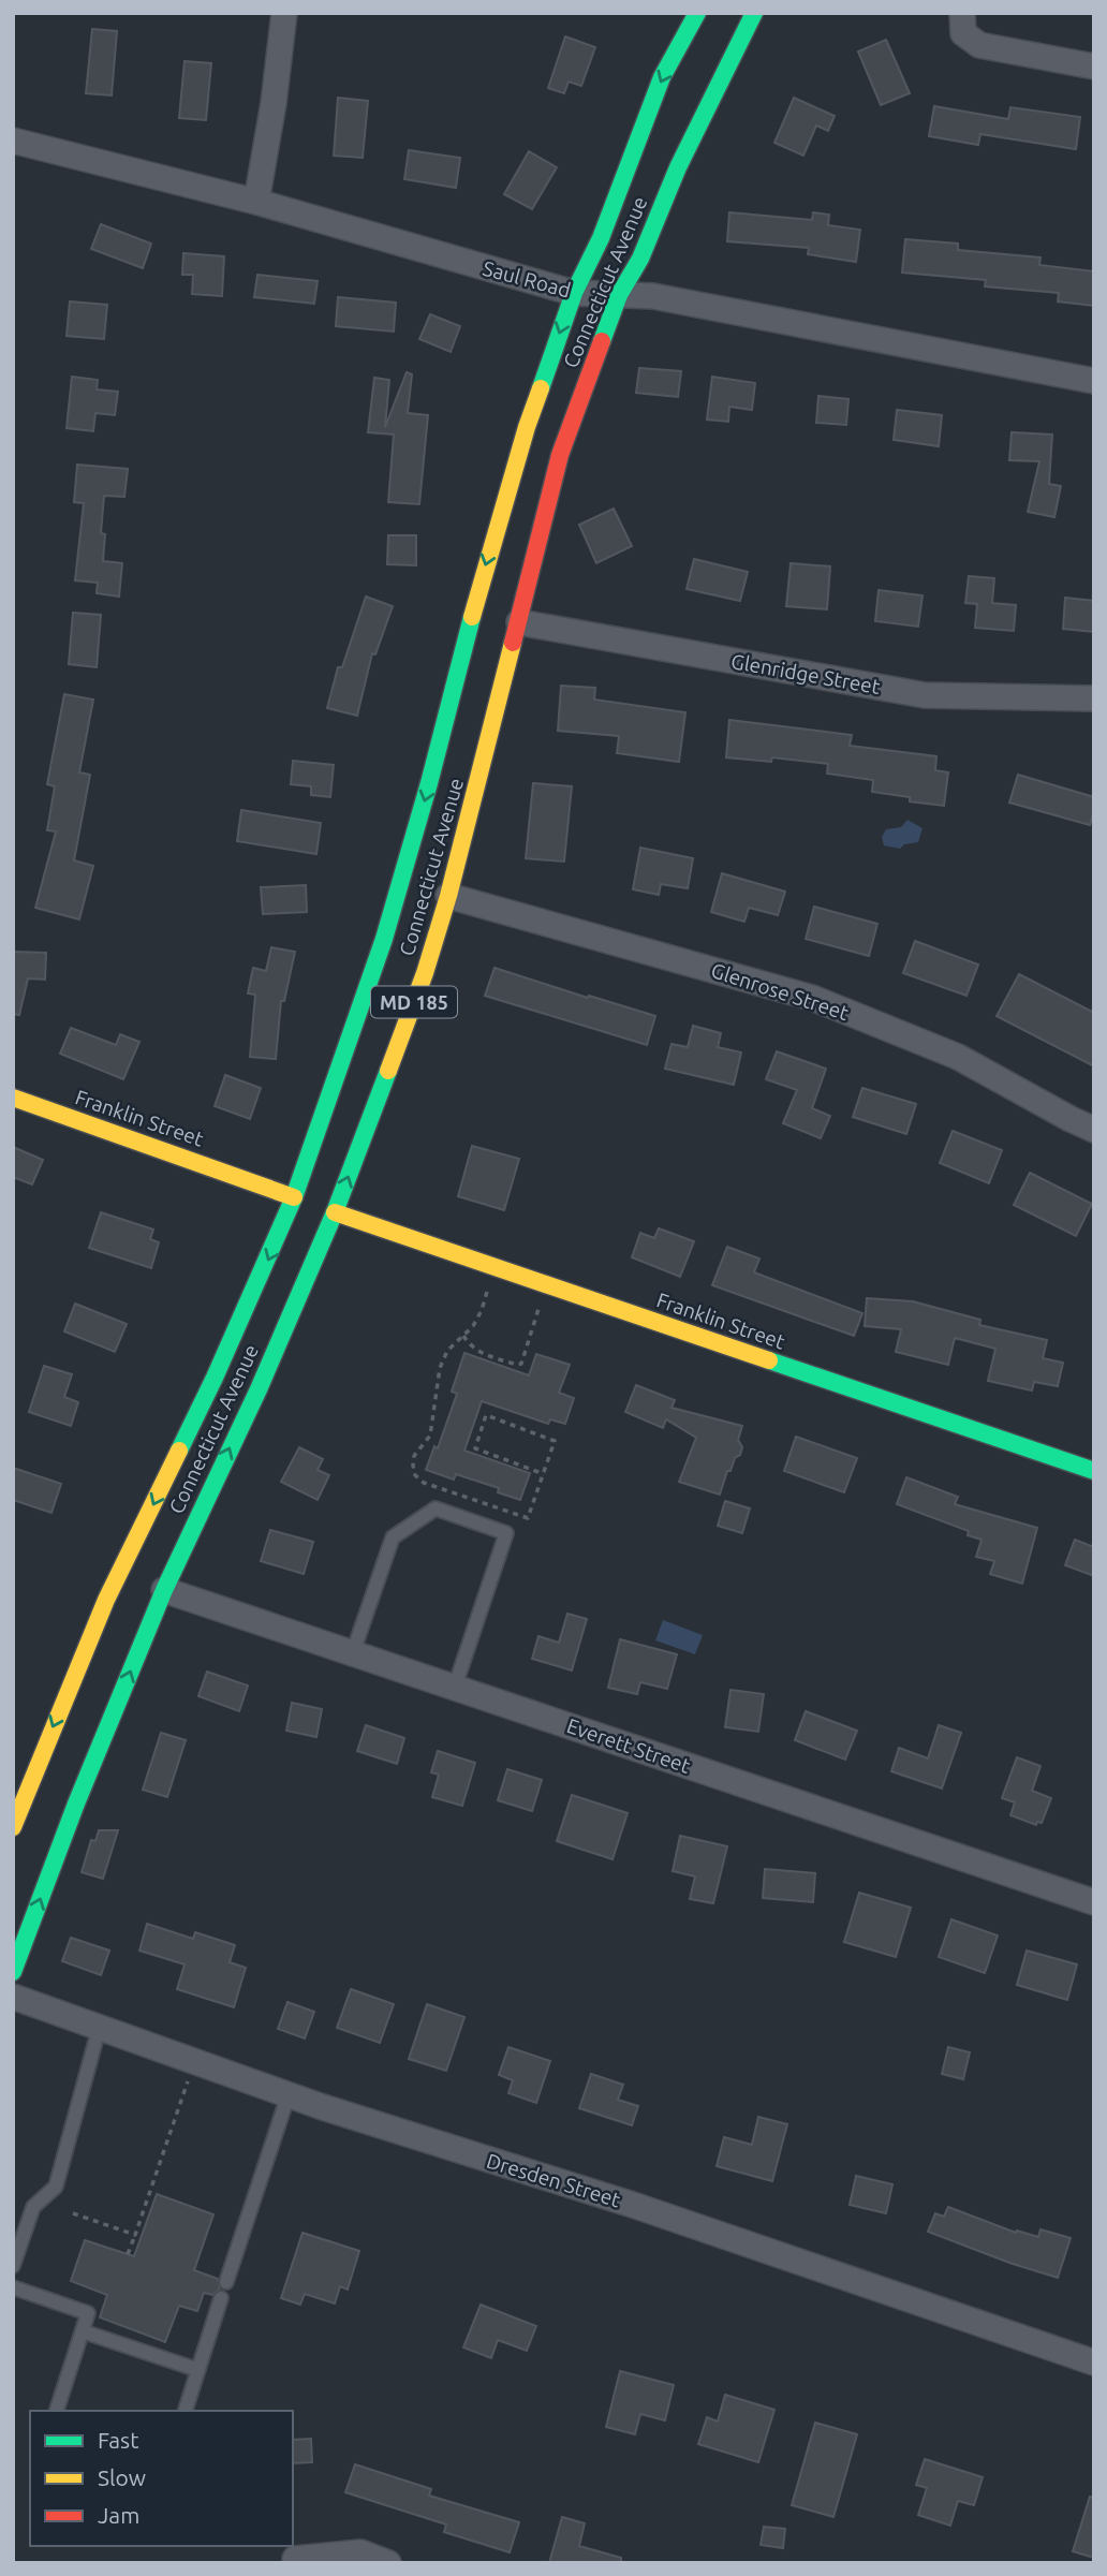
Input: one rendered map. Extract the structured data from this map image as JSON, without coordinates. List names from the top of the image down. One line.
{"streets":{"main road":["Connecticut Avenue","MD 185","Franklin Street"],"street":["Saul Road","Glenridge Street","Glenrose Street","Everett Street","Dresden Street"]},"crossings":[["Saul Road","Connecticut Avenue"],["Connecticut Avenue","Glenridge Street"],["Connecticut Avenue","Glenrose Street"],["Connecticut Avenue","Franklin Street"],["Connecticut Avenue","Everett Street"]],"legend":["Fast","Slow","Jam"]}
